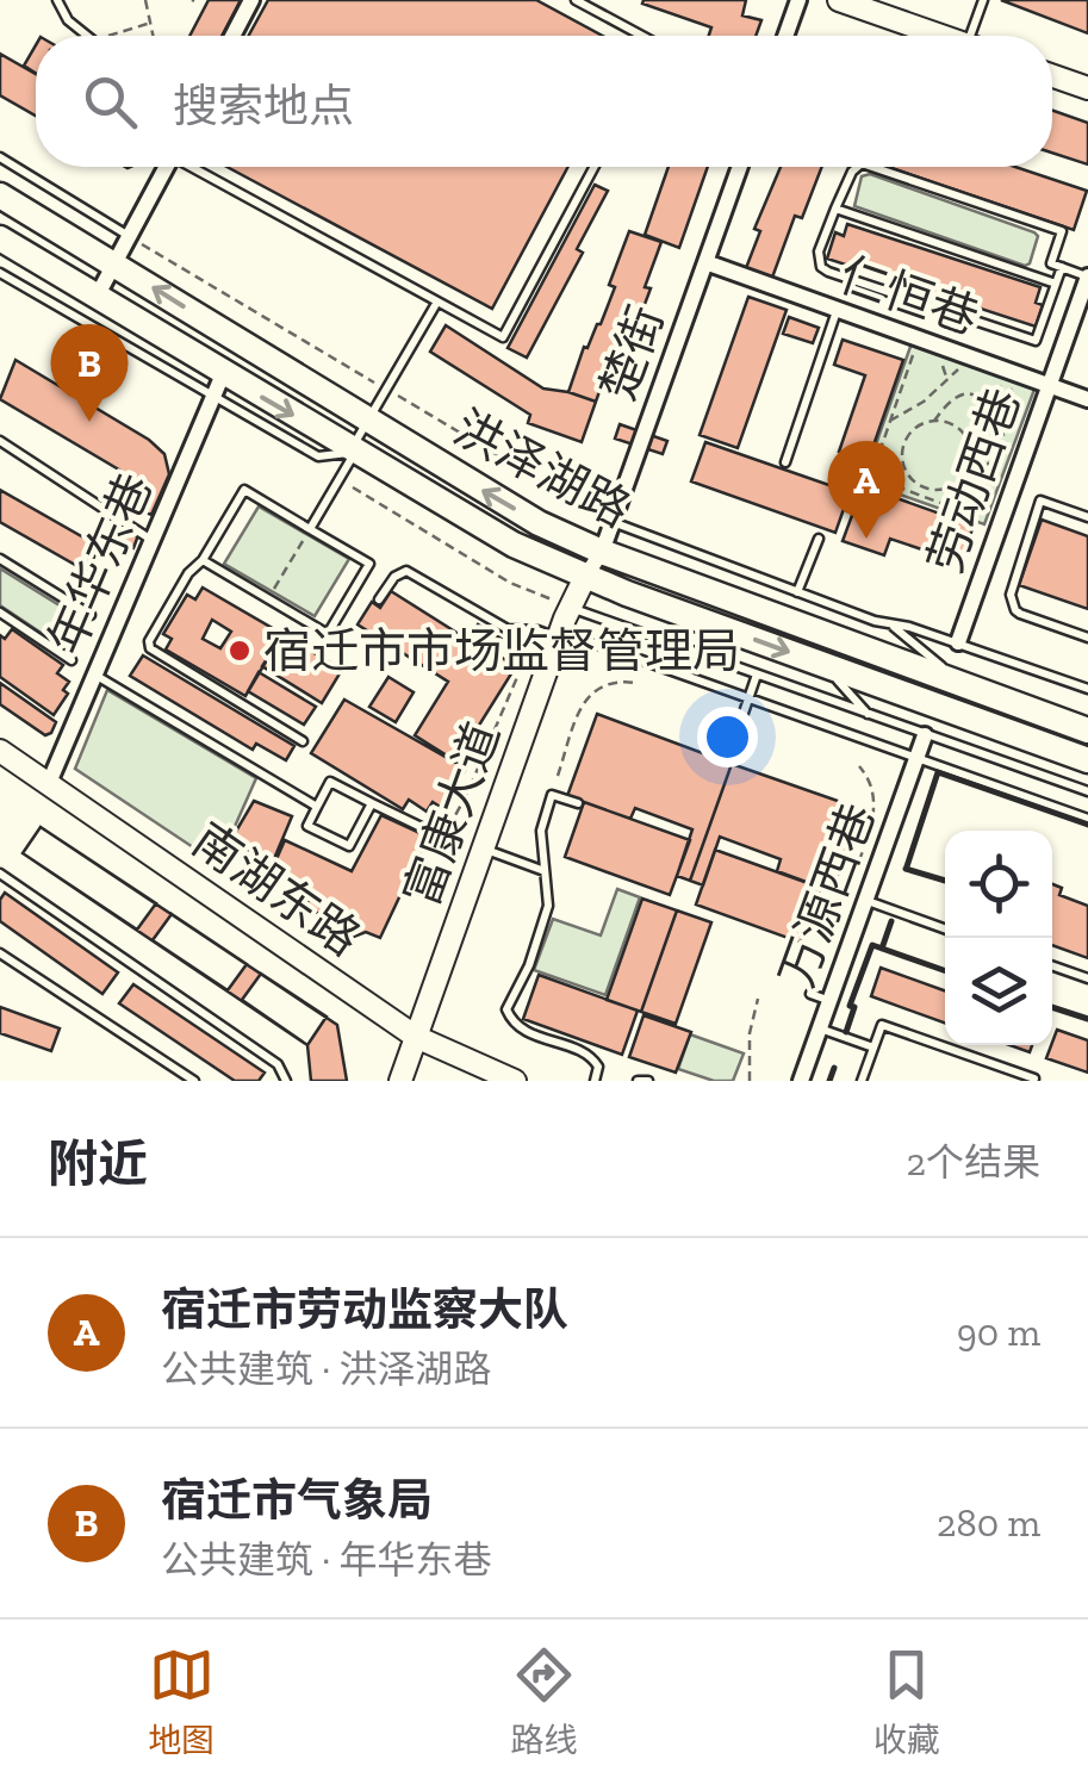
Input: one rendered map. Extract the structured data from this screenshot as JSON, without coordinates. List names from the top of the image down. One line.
{"streets":{"main road":["洪泽湖路"],"street":["仁恒巷","楚街","劳动西巷","年华东巷","富康大道","南湖东路","万源西巷"]},"crossings":[["仁恒巷","楚街"],["仁恒巷","劳动西巷"],["楚街","洪泽湖路"],["楚街","富康大道"],["洪泽湖路","年华东巷"],["洪泽湖路","富康大道"],["年华东巷","南湖东路"],["富康大道","南湖东路"]],"places":["宿迁市市场监督管理局"],"page":{"search":"搜索地点","pins":["B","A"],"heading":["附近","2个结果"],"list":[{"mark":"A","name":"宿迁市劳动监察大队","note":"公共建筑 · 洪泽湖路","value":"90 m"},{"mark":"B","name":"宿迁市气象局","note":"公共建筑 · 年华东巷","value":"280 m"}],"nav":["地图","路线","收藏"]}}
